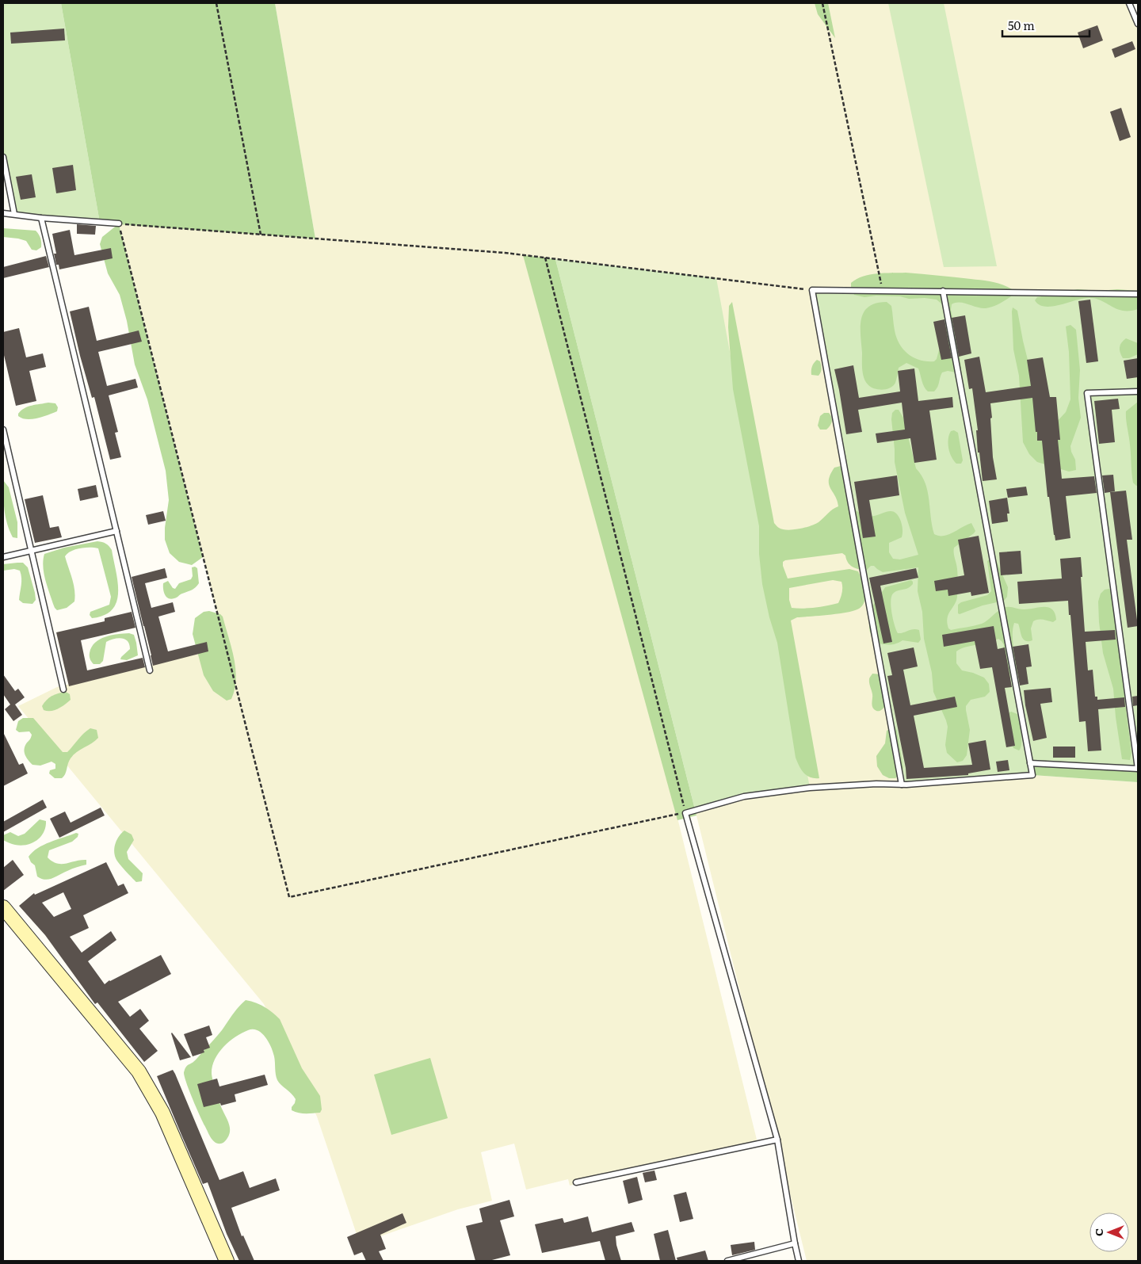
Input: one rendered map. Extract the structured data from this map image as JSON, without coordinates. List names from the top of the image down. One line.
{"scale_bar":"50 m","north":"left"}
